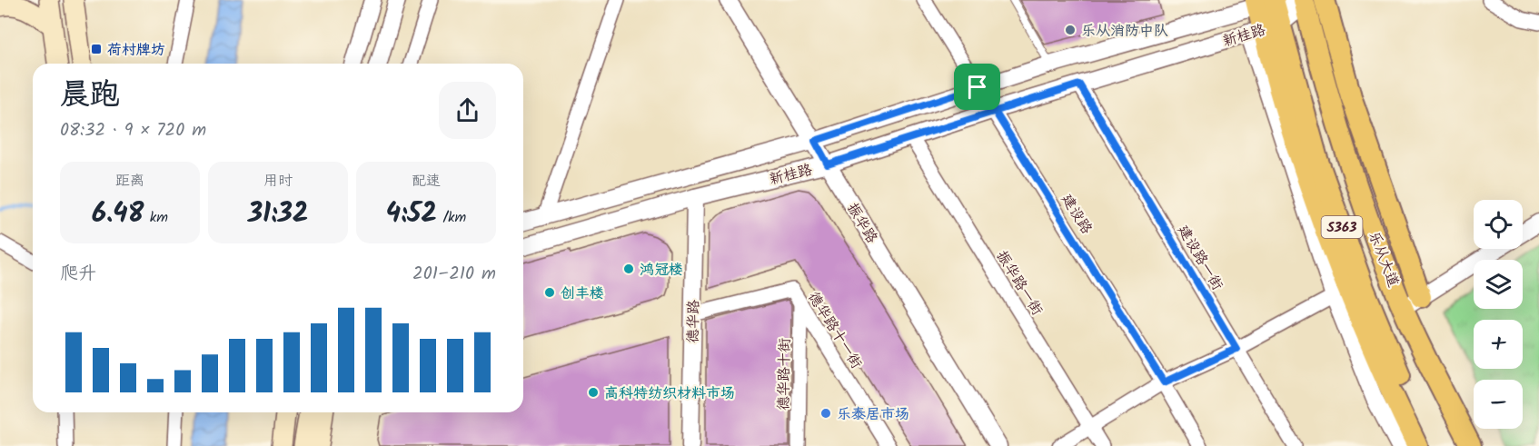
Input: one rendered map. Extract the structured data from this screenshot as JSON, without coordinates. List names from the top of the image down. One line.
{"streets":{"main road":["S363","乐从大道"],"street":["新桂路","建设路","振华路","建设路一街","振华路一街","德华路","德华路十一街","德华路十街"]},"crossings":[["新桂路","建设路"],["新桂路","振华路"],["新桂路","建设路一街"],["新桂路","乐从大道"],["新桂路","振华路一街"],["新桂路","德华路"],["德华路","德华路十一街"],["德华路十一街","德华路十街"]],"places":{"other":["乐从消防中队","鸿冠楼","创丰楼","高科特纺织材料市场","乐泰居市场"],"transit":["荷村牌坊"]},"page":{"heading":["晨跑","08:32 · 9 × 720 m"],"stats":[["距离","6.48 km"],["用时","31:32"],["配速","4:52 /km"]],"map_buttons":["+","−"],"chart":["爬升","201–210 m"]}}
